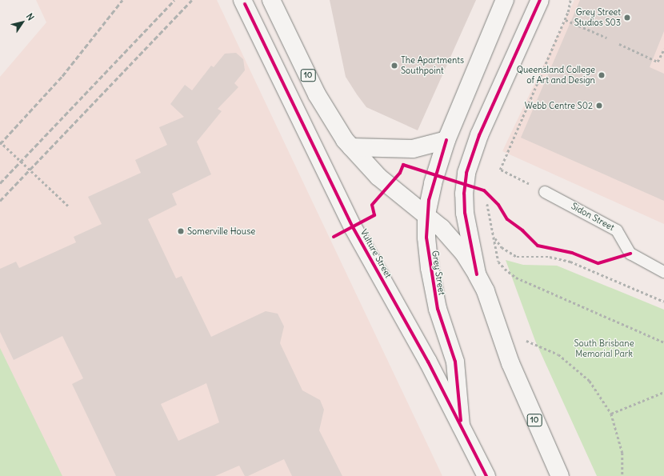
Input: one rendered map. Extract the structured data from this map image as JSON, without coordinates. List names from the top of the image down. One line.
{"streets":{"main road":["10","Vulture Street","Grey Street"],"lane":["Sidon Street"]},"crossings":[["10","Grey Street"],["Vulture Street","Grey Street"]],"parks":["South Brisbane Memorial Park"],"places":["Grey Street Studios S03","The Apartments Southpoint","Queensland College of Art and Design","Webb Centre S02","Somerville House"],"north":"top right"}
